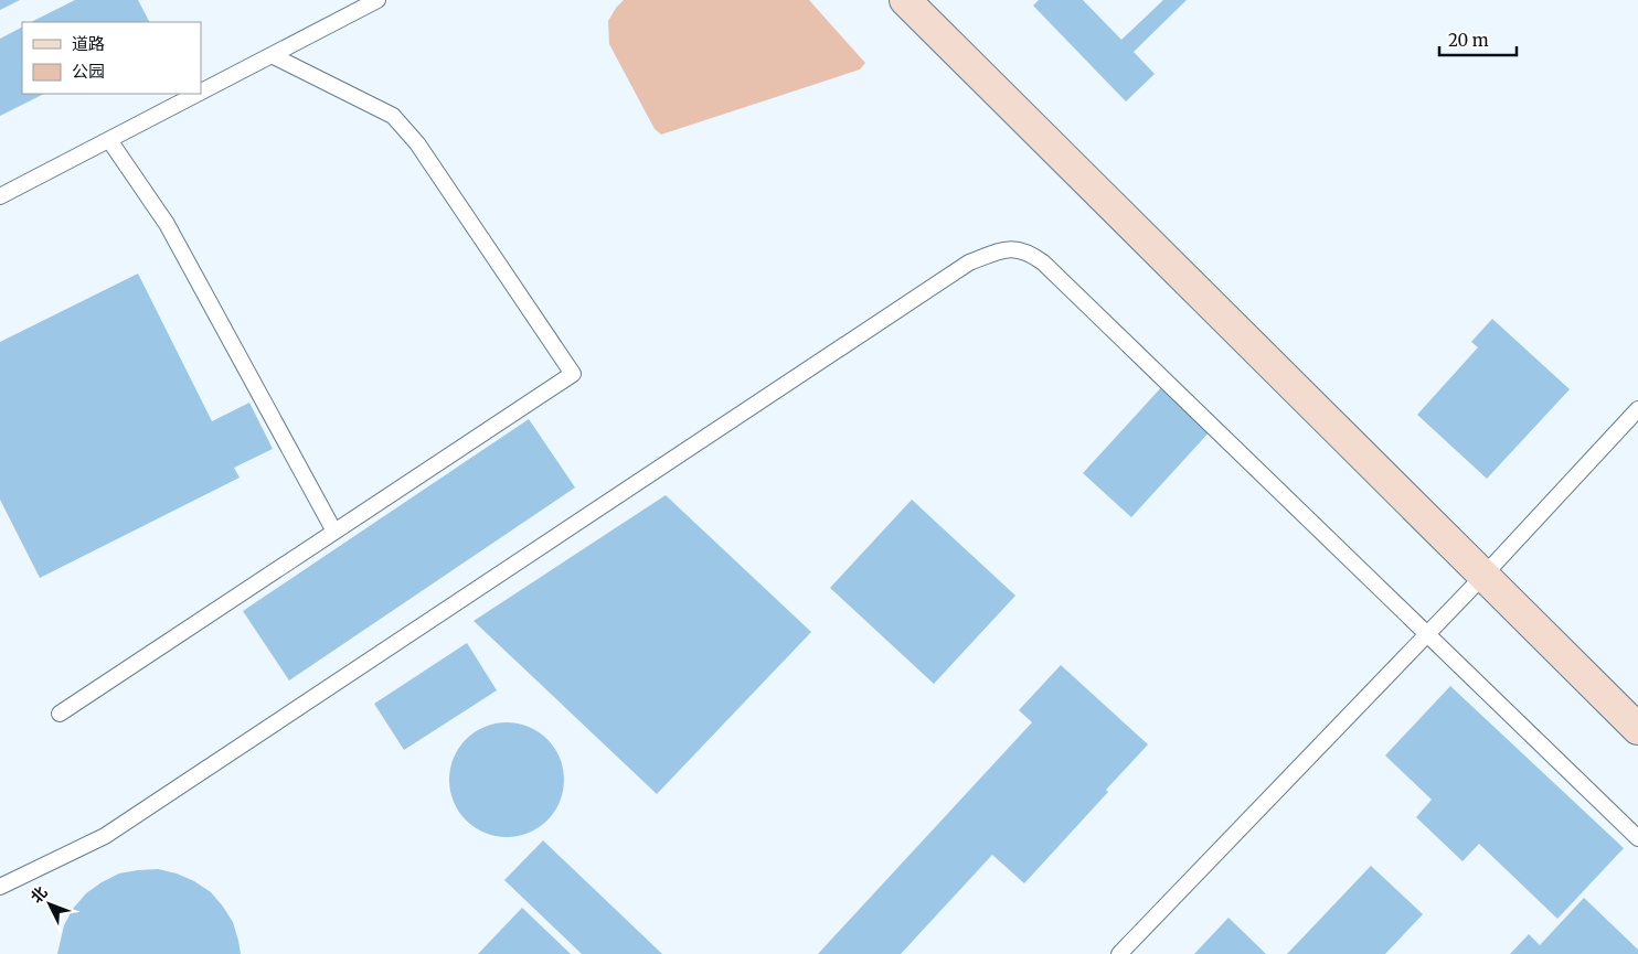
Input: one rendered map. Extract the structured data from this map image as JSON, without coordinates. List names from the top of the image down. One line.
{"legend":["道路","公园"],"scale_bar":"20 m","north":"top left"}
